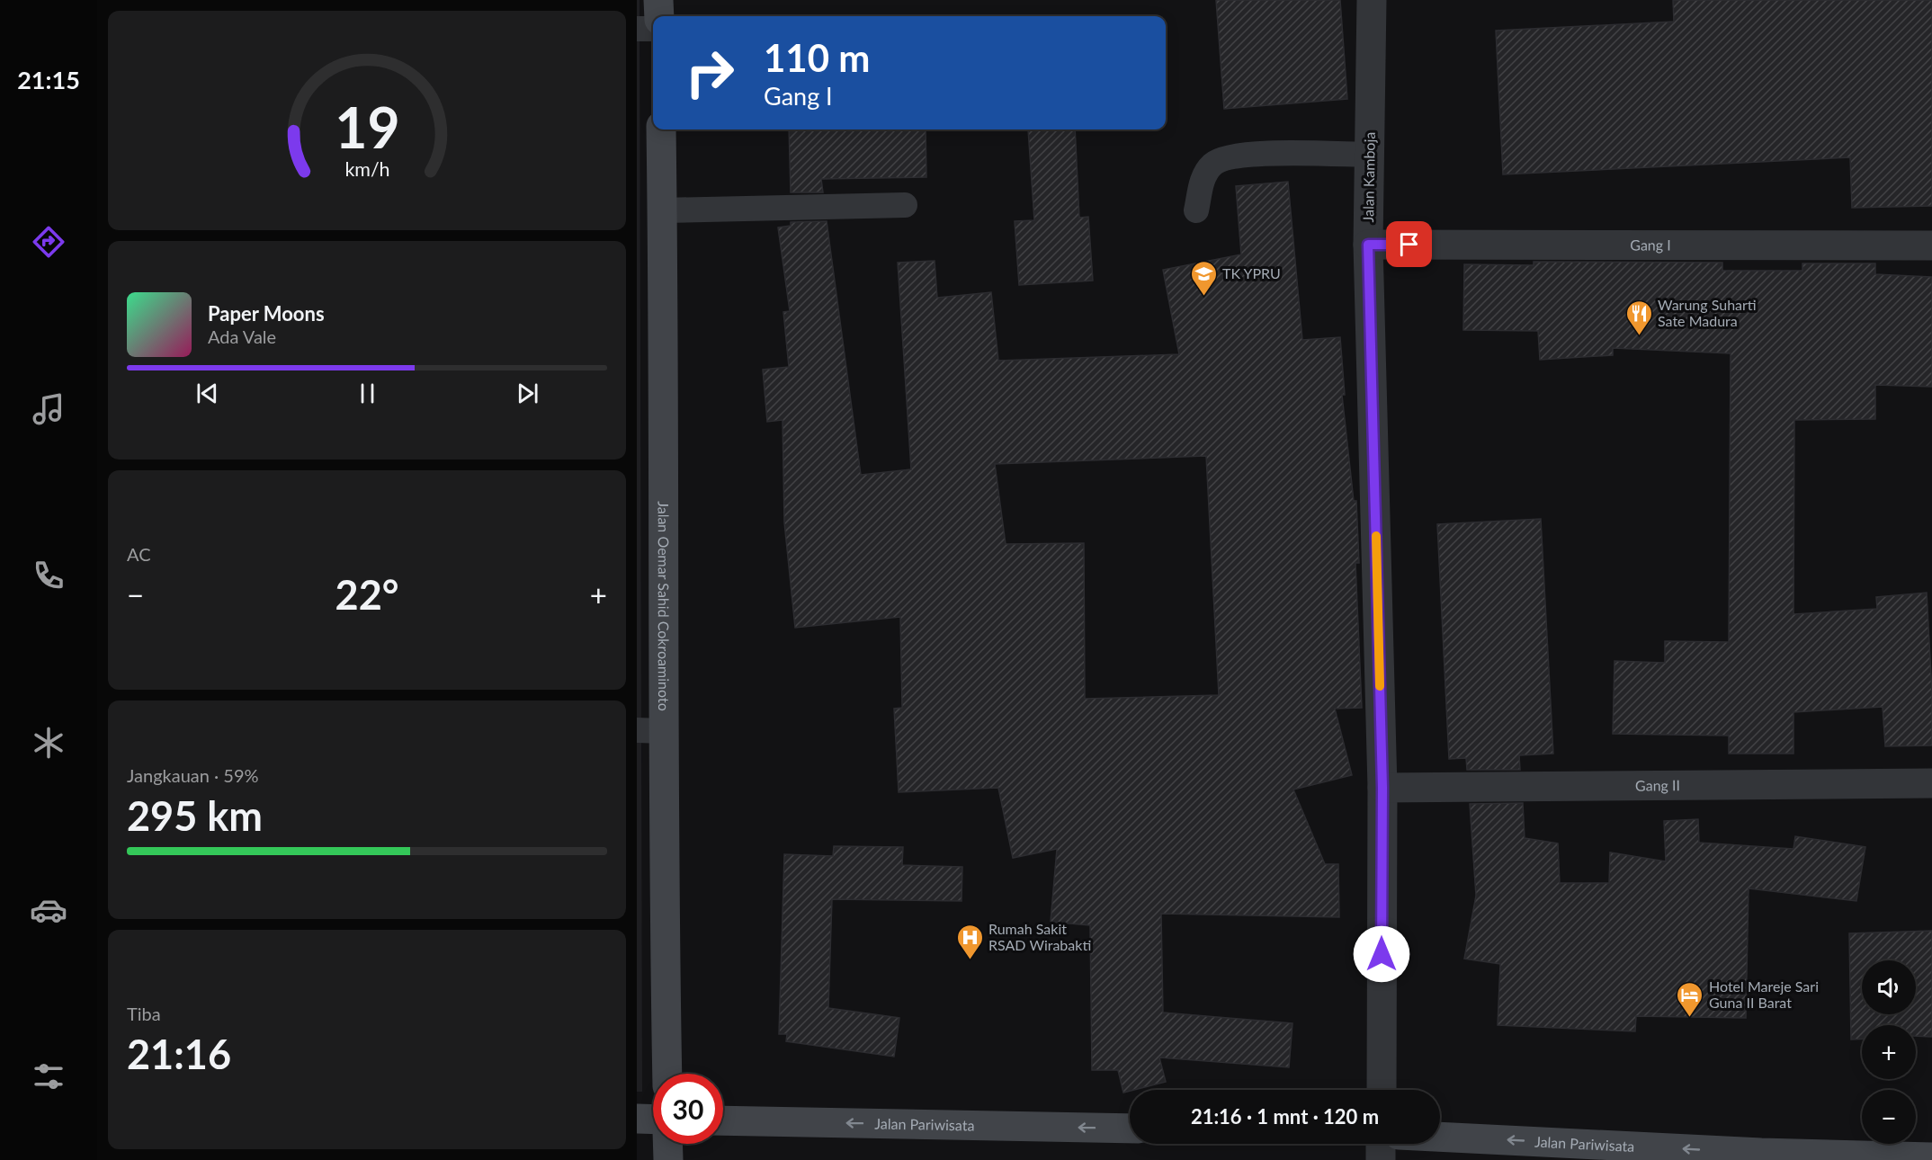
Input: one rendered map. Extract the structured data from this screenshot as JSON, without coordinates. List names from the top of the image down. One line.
{"streets":{"street":["Jalan Kamboja","Gang I","Jalan Oemar Sahid Cokroaminoto","Gang II","Jalan Pariwisata"]},"crossings":[["Jalan Kamboja","Gang I"],["Jalan Kamboja","Gang II"]],"one_way":["Jalan Pariwisata"],"places":{"school or university":["TK YPRU"],"restaurant":["Warung Suharti Sate Madura"],"hospital":["Rumah Sakit RSAD Wirabakti"],"hotel":["Hotel Mareje Sari Guna II Barat"]},"page":{"tabs":"21:15","turn":["110 m","Gang I"],"song":["Paper Moons","Ada Vale"],"tile":["AC",["Jangkauan · 59%","295 km"],["Tiba","21:16"]],"heat":["−","22°","+"],"map_buttons":["+","−"],"limit":"30","trip":"21:16 · 1 mnt · 120 m","gauge":["19","km/h"]}}
